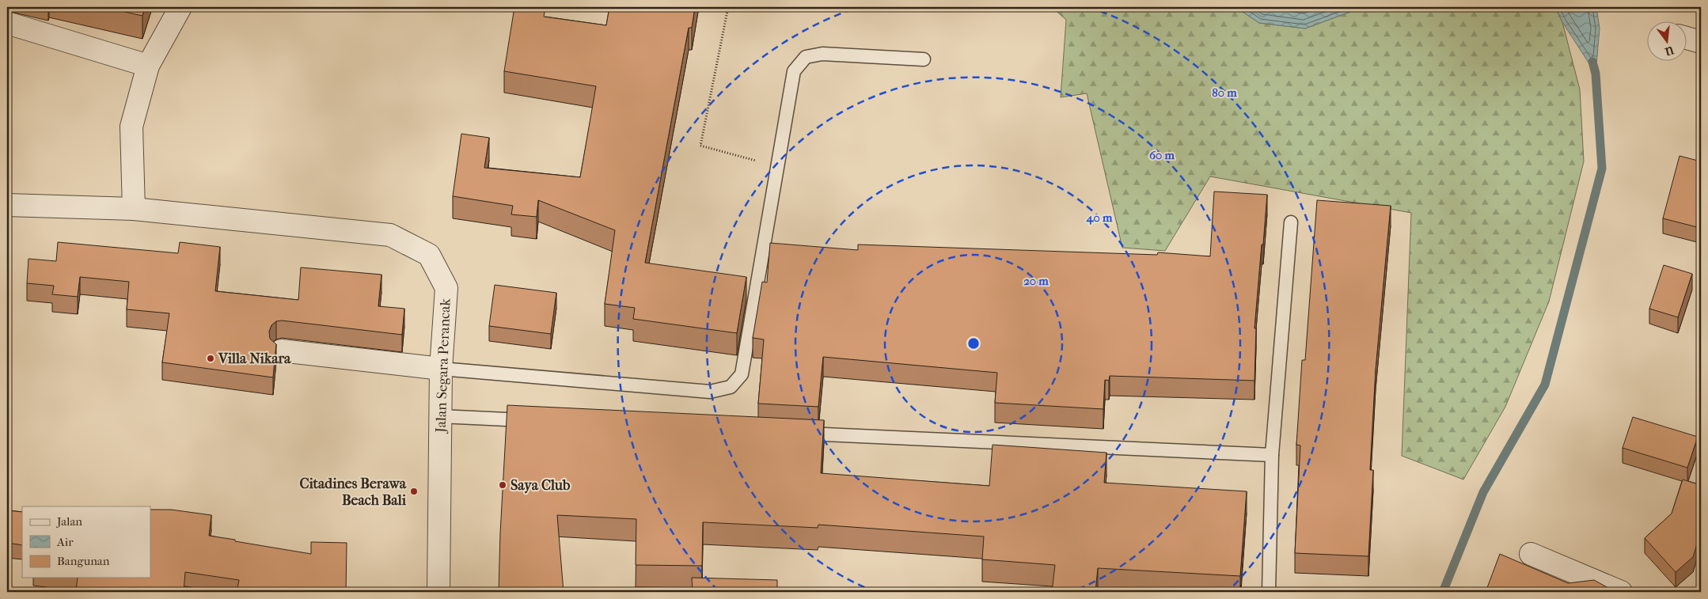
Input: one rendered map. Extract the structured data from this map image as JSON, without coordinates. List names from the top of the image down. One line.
{"streets":{"street":["Jalan Segara Perancak"]},"places":["Villa Nikara","Saya Club","Citadines Berawa Beach Bali"],"legend":["Jalan","Air","Bangunan"],"north":"bottom","rings":["80 m","60 m","40 m","20 m"]}
